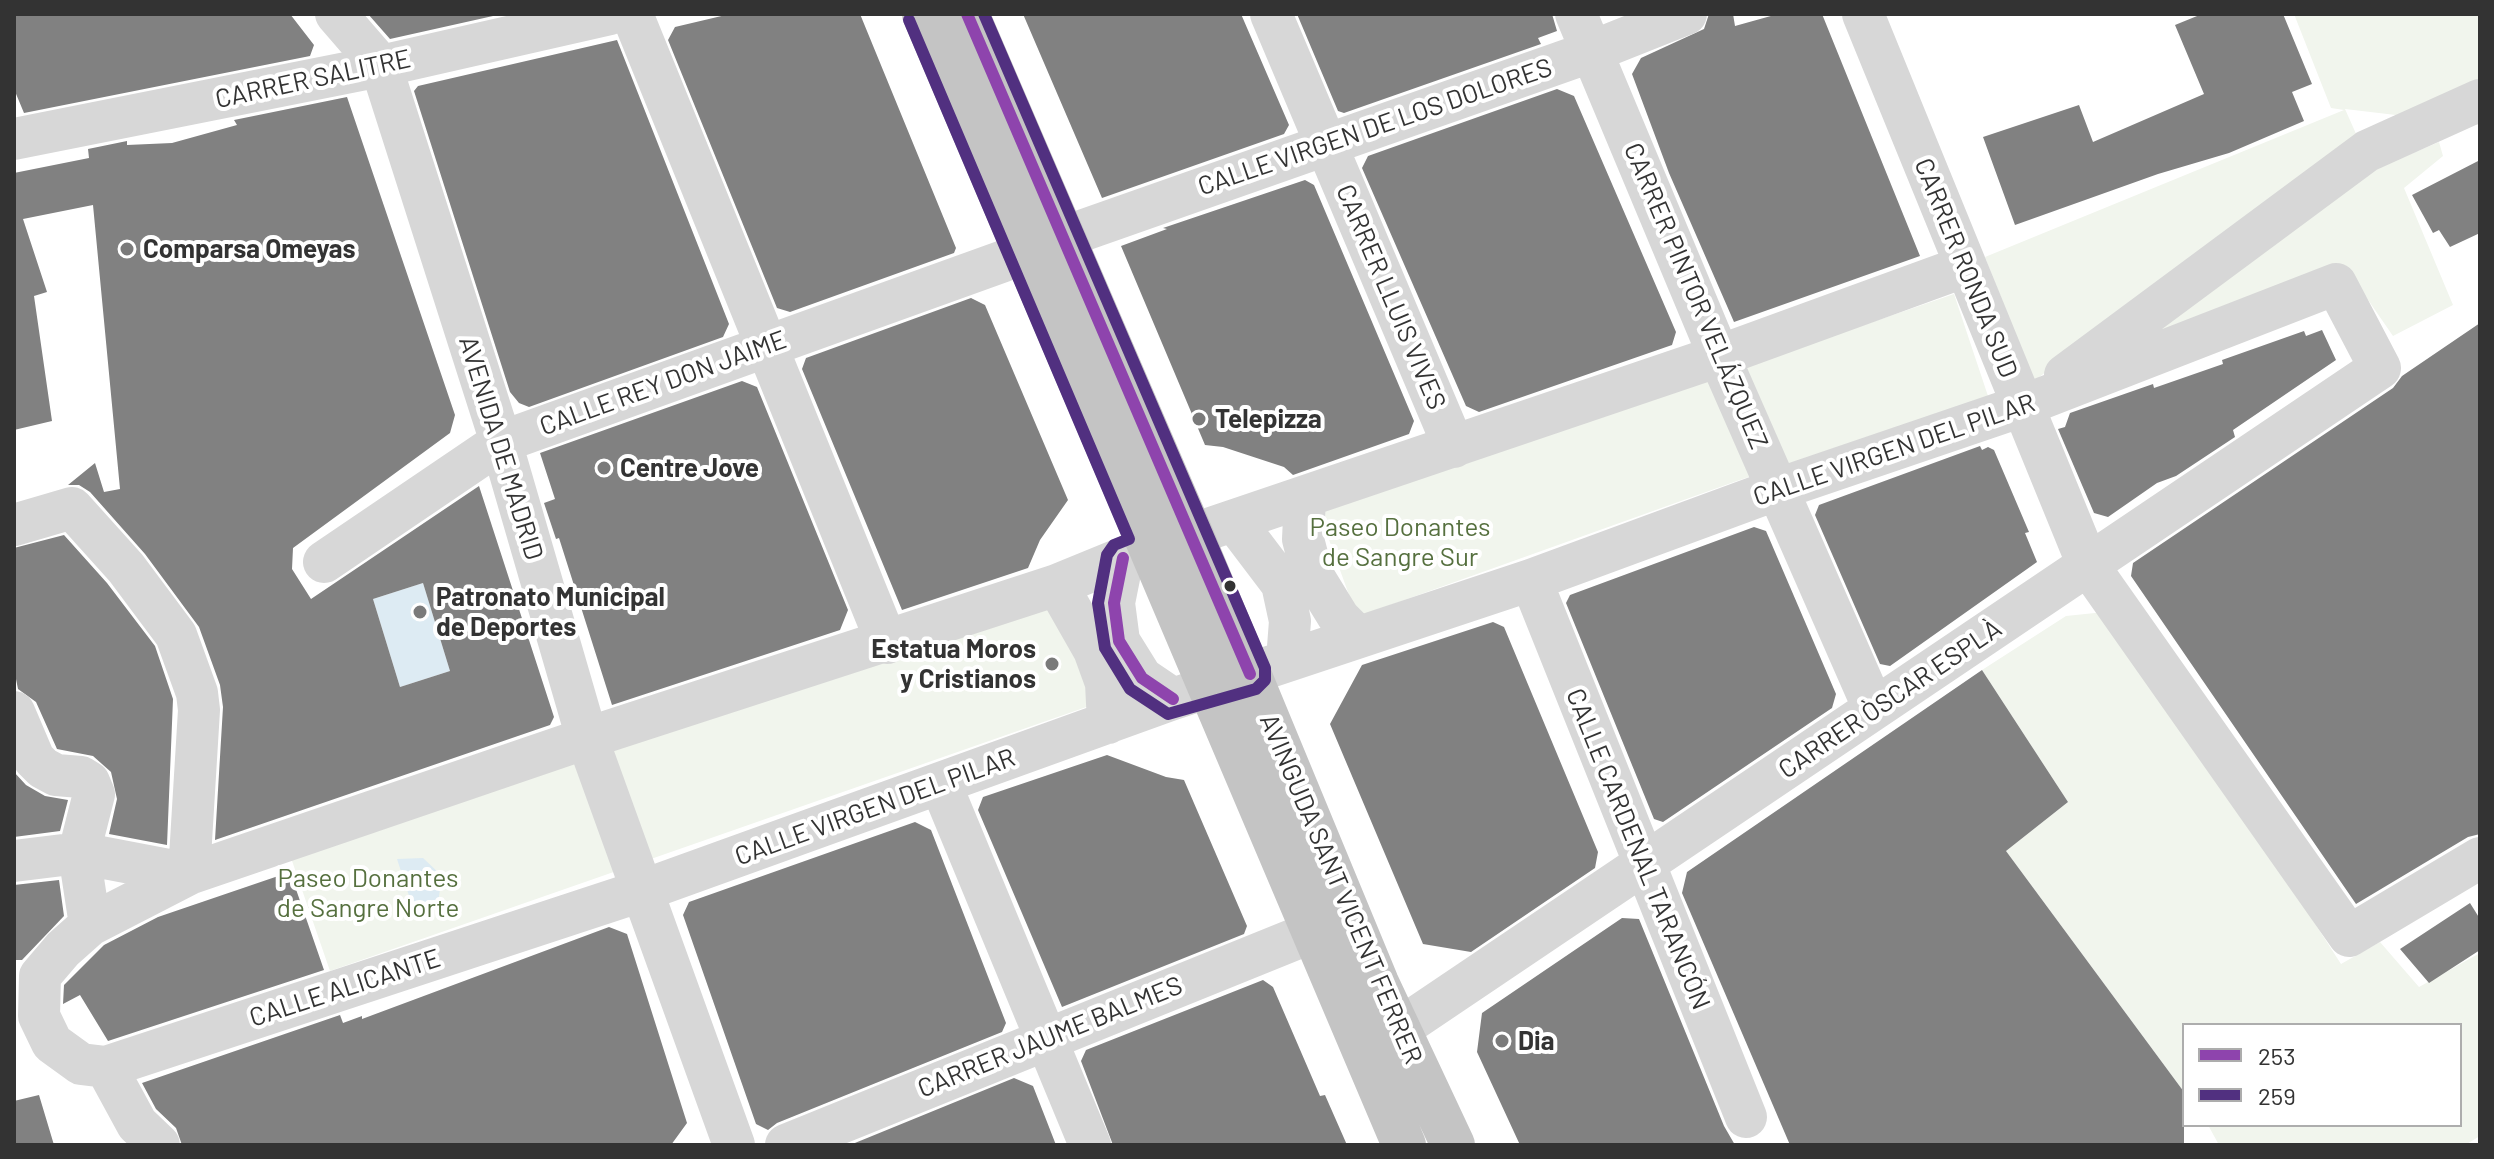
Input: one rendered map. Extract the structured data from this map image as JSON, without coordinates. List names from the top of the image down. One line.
{"streets":{"highway":["AVINGUDA SANT VICENT FERRER"],"street":["CARRER SALITRE","CALLE VIRGEN DE LOS DOLORES","CARRER RONDA SUD","CARRER PINTOR VELÁZQUEZ","CARRER LLUIS VIVES","CALLE REY DON JAIME","AVENIDA DE MADRID","CALLE VIRGEN DEL PILAR","CARRER ÒSCAR ESPLÀ","CALLE CARDENAL TARANCÓN","CALLE ALICANTE","CARRER JAUME BALMES"]},"crossings":[["CARRER SALITRE","AVENIDA DE MADRID"],["CALLE VIRGEN DE LOS DOLORES","CARRER PINTOR VELÁZQUEZ"],["CALLE VIRGEN DE LOS DOLORES","CARRER LLUIS VIVES"],["CALLE VIRGEN DE LOS DOLORES","CALLE REY DON JAIME"],["CALLE VIRGEN DE LOS DOLORES","AVINGUDA SANT VICENT FERRER"],["CARRER RONDA SUD","CALLE VIRGEN DEL PILAR"],["CARRER RONDA SUD","CARRER ÒSCAR ESPLÀ"],["CARRER PINTOR VELÁZQUEZ","CALLE VIRGEN DEL PILAR"],["CARRER PINTOR VELÁZQUEZ","CARRER ÒSCAR ESPLÀ"],["CALLE REY DON JAIME","AVENIDA DE MADRID"],["CALLE REY DON JAIME","AVINGUDA SANT VICENT FERRER"],["AVENIDA DE MADRID","CALLE VIRGEN DEL PILAR"],["AVENIDA DE MADRID","CALLE ALICANTE"],["CALLE VIRGEN DEL PILAR","CARRER ÒSCAR ESPLÀ"],["CALLE VIRGEN DEL PILAR","CALLE CARDENAL TARANCÓN"],["CALLE VIRGEN DEL PILAR","AVINGUDA SANT VICENT FERRER"],["CALLE VIRGEN DEL PILAR","CALLE ALICANTE"],["CARRER ÒSCAR ESPLÀ","CALLE CARDENAL TARANCÓN"],["CARRER ÒSCAR ESPLÀ","AVINGUDA SANT VICENT FERRER"],["AVINGUDA SANT VICENT FERRER","CARRER JAUME BALMES"]],"parks":["Paseo Donantes de Sangre Sur","Paseo Donantes de Sangre Norte"],"places":["Comparsa Omeyas","Telepizza","Centre Jove","Patronato Municipal de Deportes","Estatua Moros y Cristianos","Dia"],"lines":["transit line 253","transit line 259"],"legend":["253","259"]}
